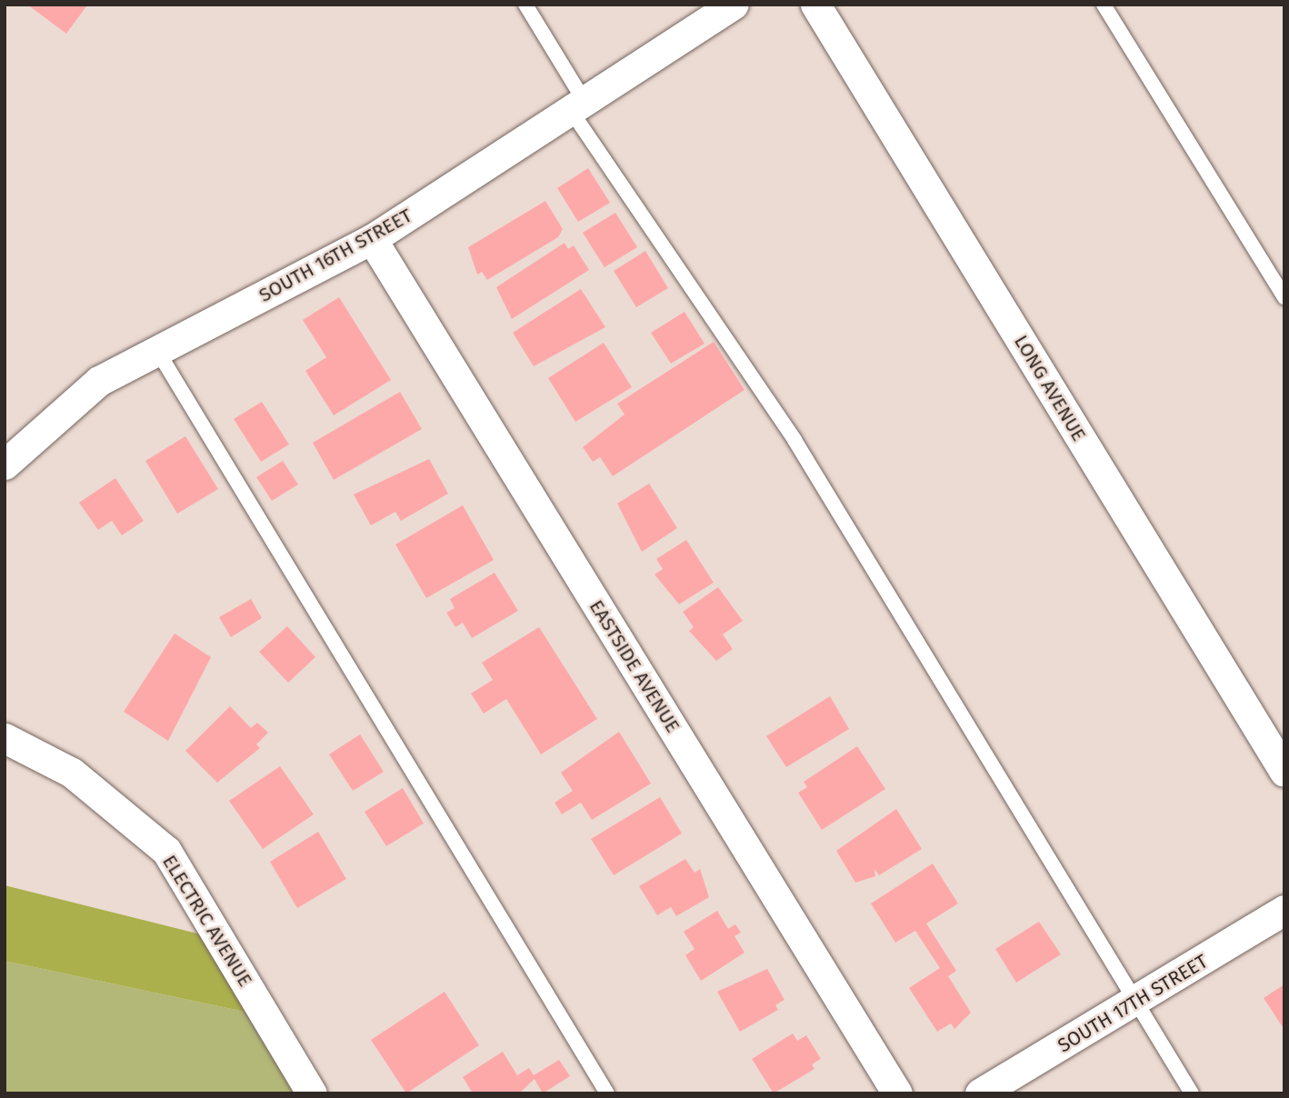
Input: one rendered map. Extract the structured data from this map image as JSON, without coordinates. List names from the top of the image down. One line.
{"streets":{"street":["SOUTH 16TH STREET","LONG AVENUE","EASTSIDE AVENUE","ELECTRIC AVENUE","SOUTH 17TH STREET"]},"crossings":[["SOUTH 16TH STREET","EASTSIDE AVENUE"]]}
